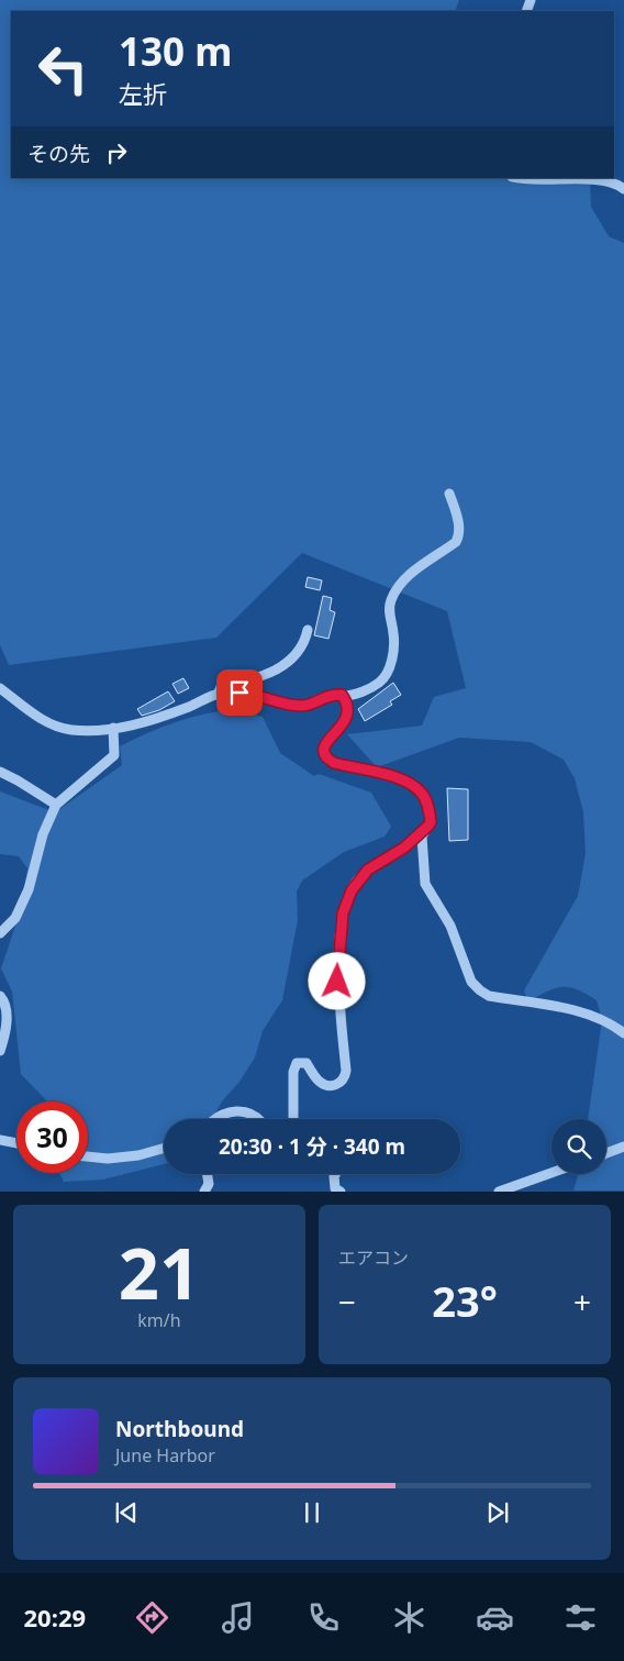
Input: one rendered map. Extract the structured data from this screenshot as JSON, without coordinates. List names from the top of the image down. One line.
{"page":{"turn":["130 m","左折"],"then":"その先","limit":"30","trip":"20:30 · 1 分 · 340 m","tile":[["21","km/h"],"エアコン"],"heat":["−","23°","+"],"song":["Northbound","June Harbor"],"tabs":"20:29"}}
